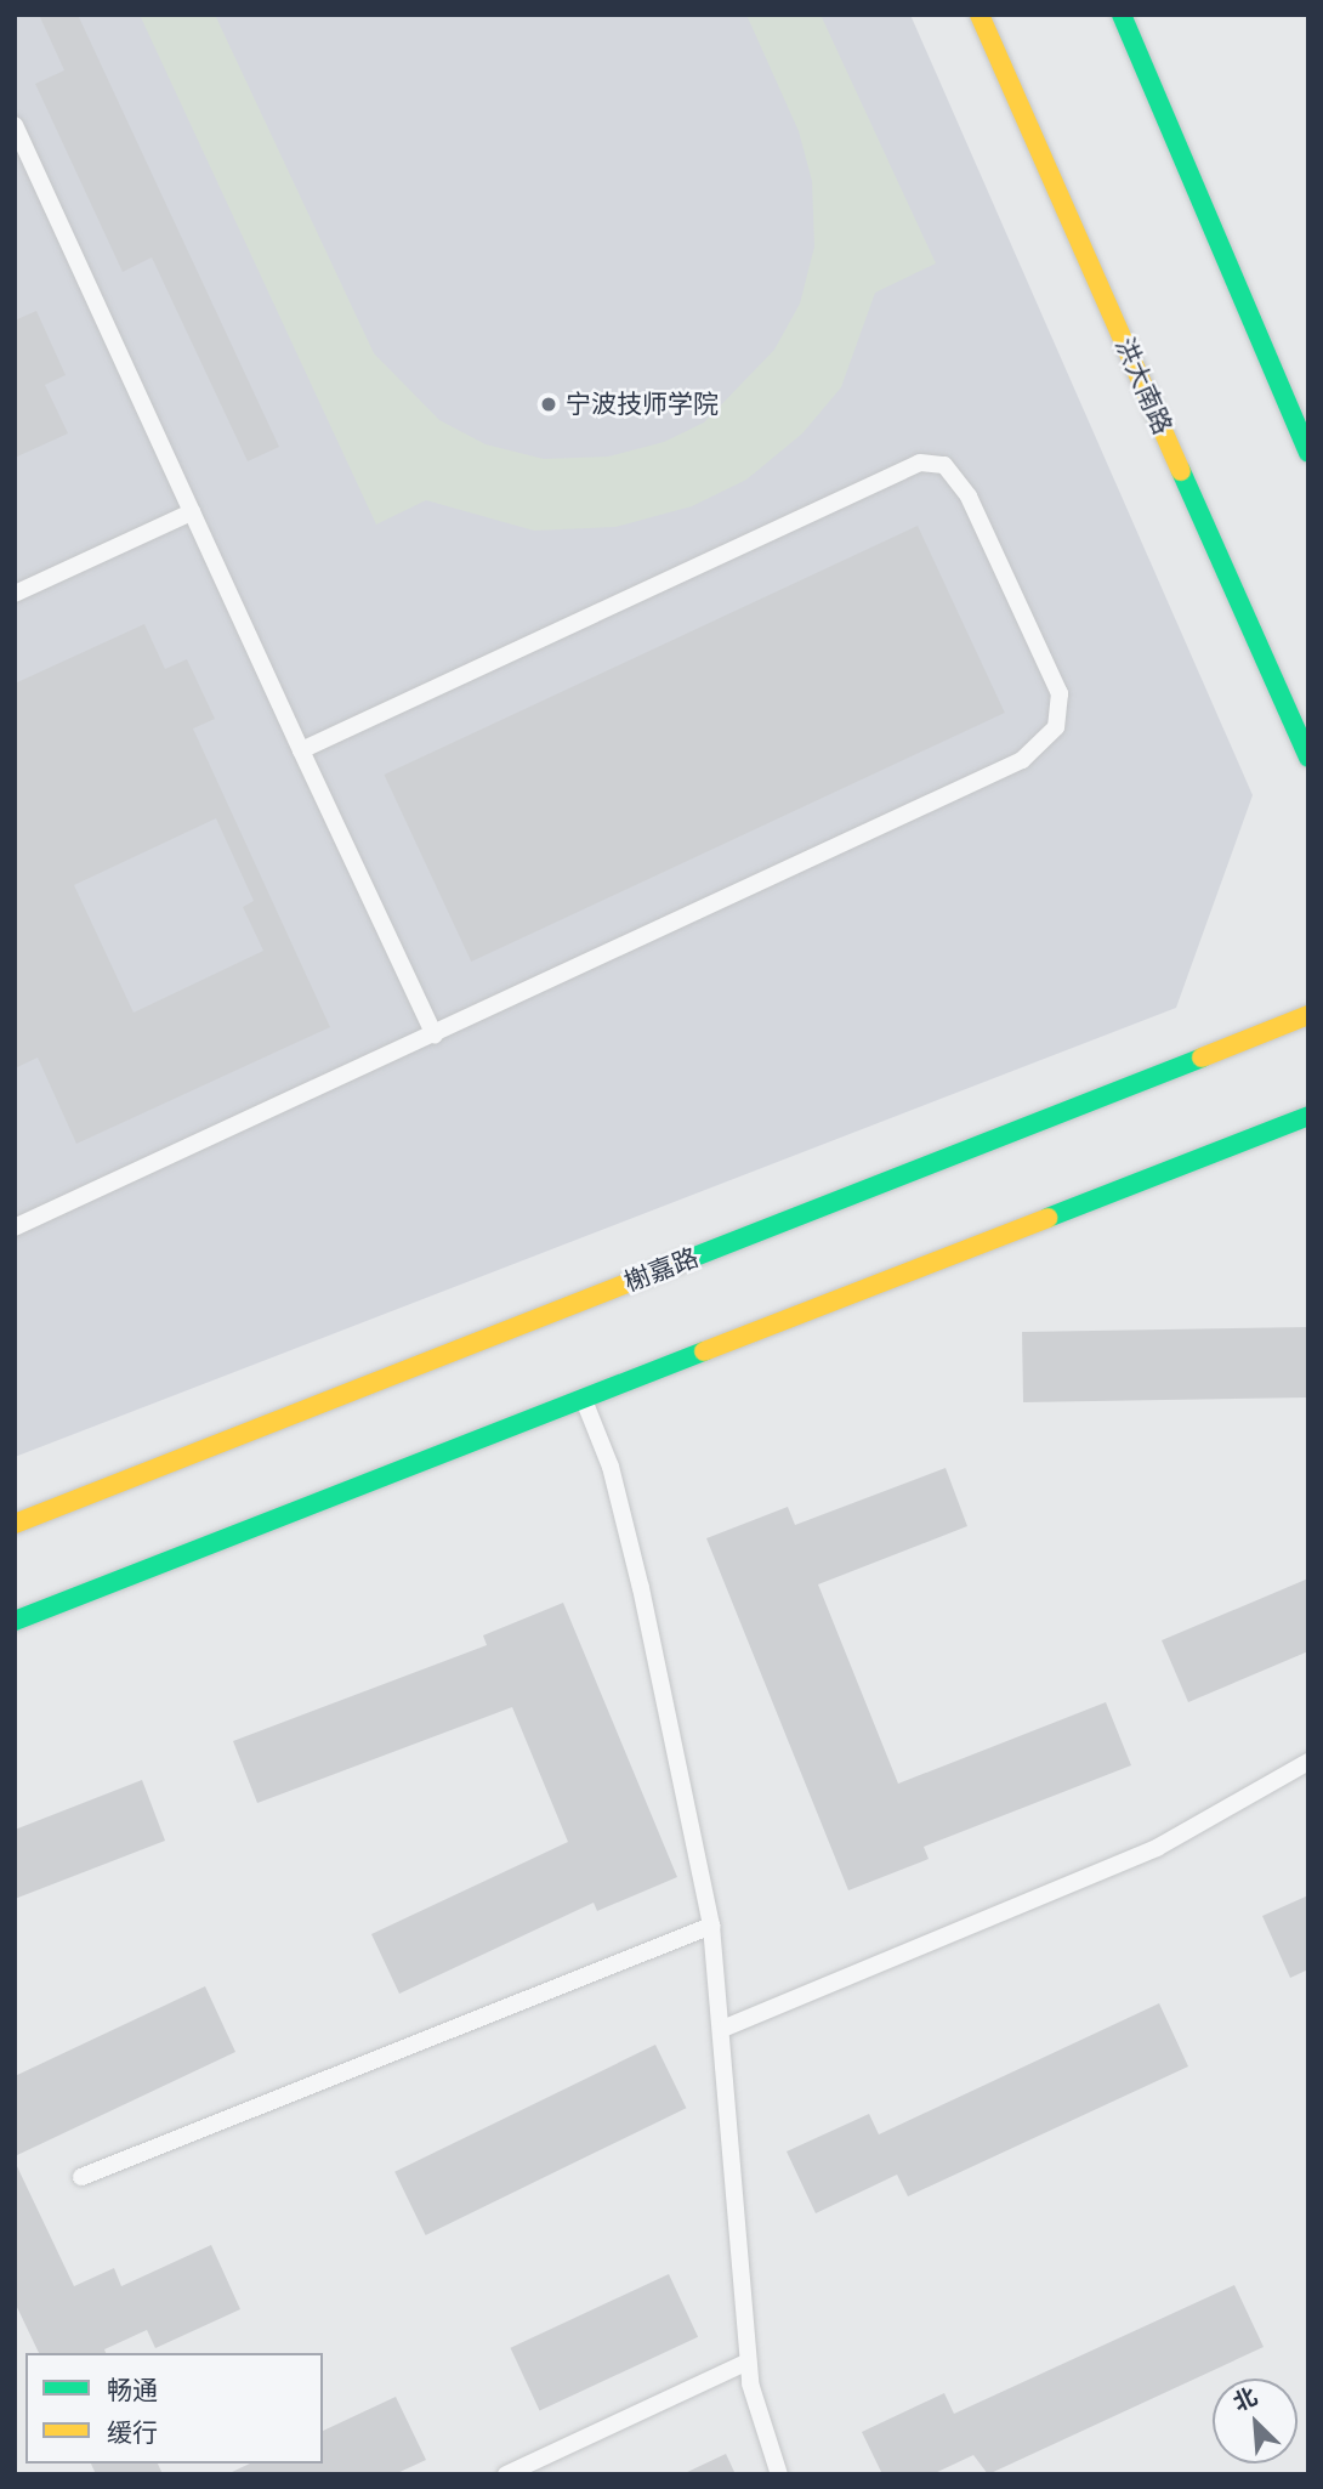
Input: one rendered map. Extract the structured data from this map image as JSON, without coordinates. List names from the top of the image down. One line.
{"streets":{"main road":["洪大南路","榭嘉路"]},"places":["宁波技师学院"],"legend":["畅通","缓行"],"north":"top left"}
